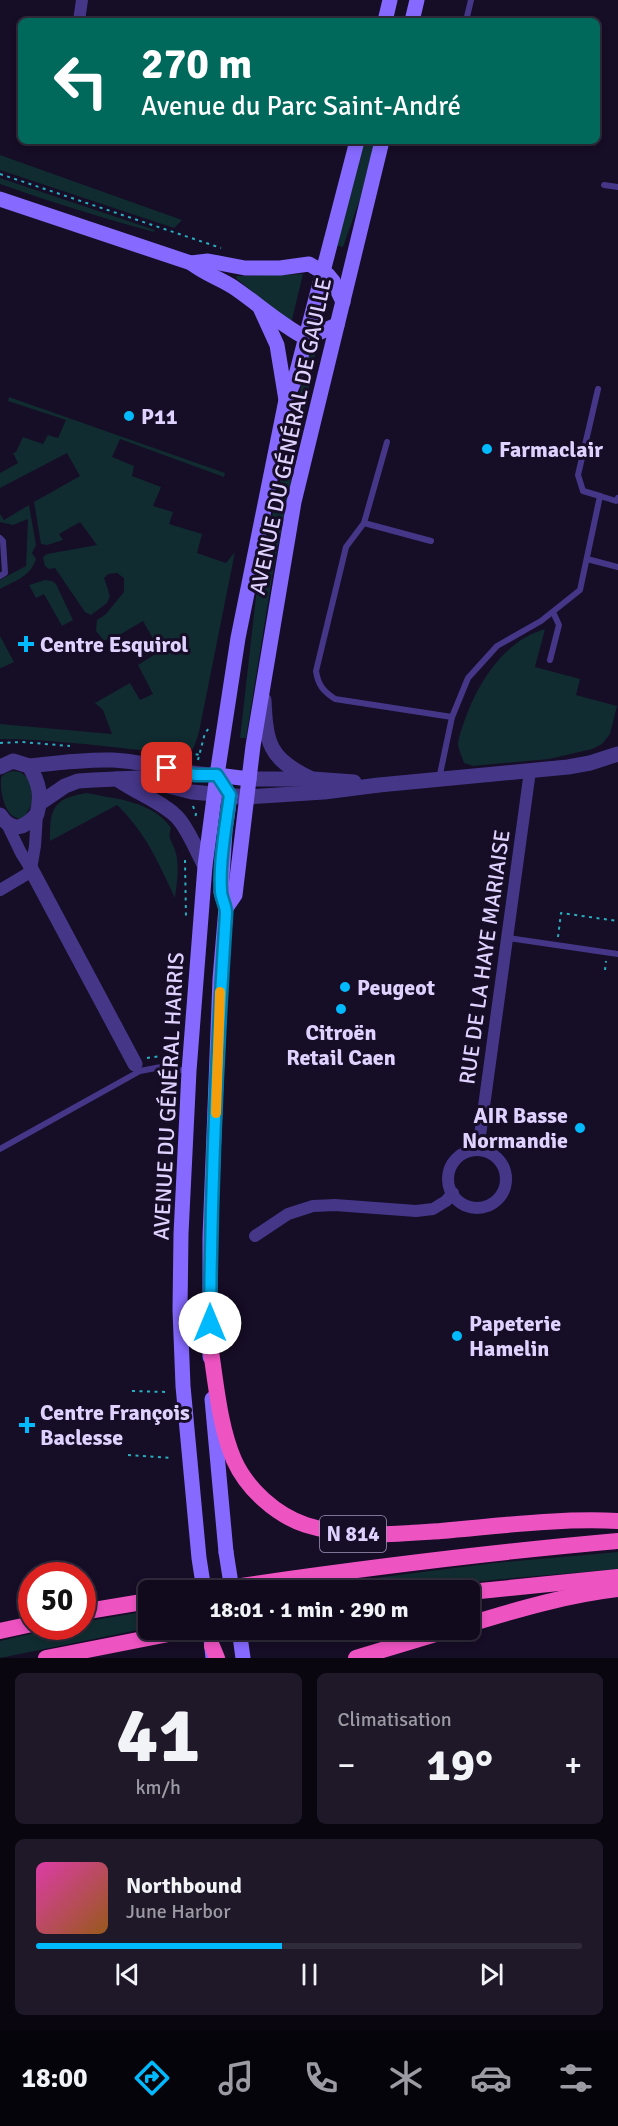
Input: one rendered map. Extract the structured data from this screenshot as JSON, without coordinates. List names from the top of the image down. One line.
{"streets":{"highway":["N 814"],"main road":["AVENUE DU GÉNÉRAL DE GAULLE","AVENUE DU GÉNÉRAL HARRIS"],"street":["RUE DE LA HAYE MARIAISE"]},"crossings":[["AVENUE DU GÉNÉRAL DE GAULLE","AVENUE DU GÉNÉRAL HARRIS"],["AVENUE DU GÉNÉRAL HARRIS","N 814"]],"places":{"other":["P11","Farmaclair","Peugeot","Citroën Retail Caen","AIR Basse Normandie","Papeterie Hamelin"],"health":["Centre Esquirol","Centre François Baclesse"]},"page":{"turn":["270 m","Avenue du Parc Saint-André"],"limit":"50","trip":"18:01 · 1 min · 290 m","tile":[["41","km/h"],"Climatisation"],"heat":["−","19°","+"],"song":["Northbound","June Harbor"],"tabs":"18:00"}}
